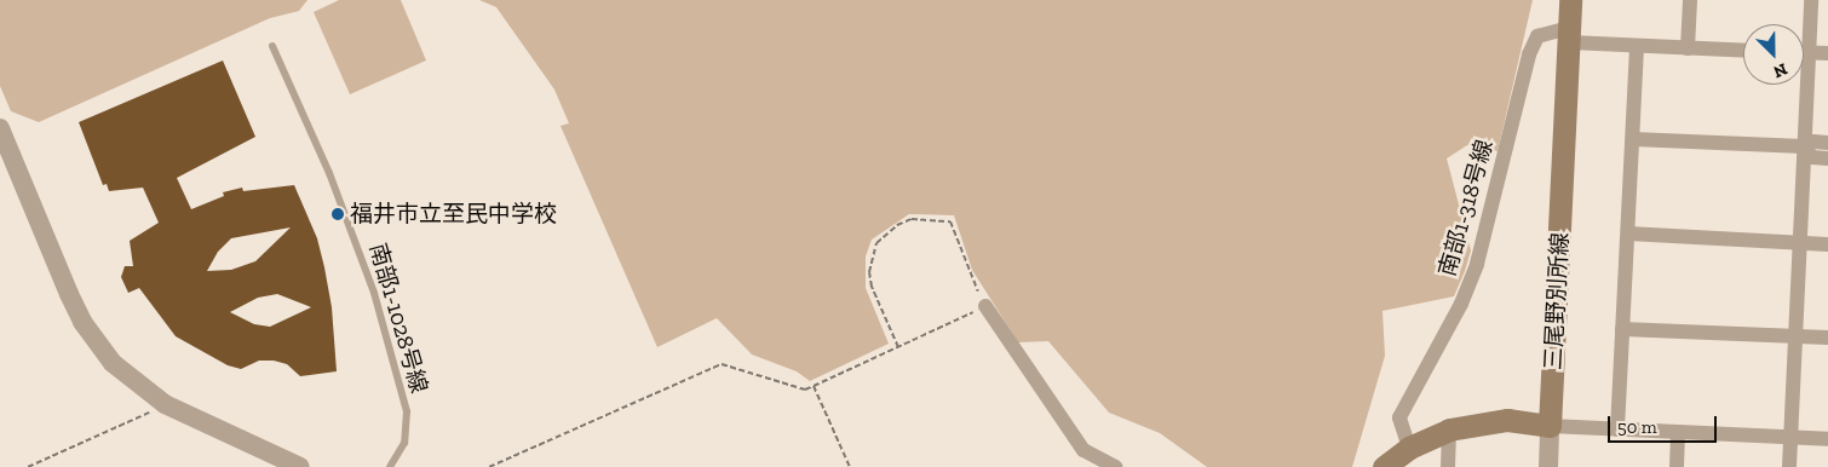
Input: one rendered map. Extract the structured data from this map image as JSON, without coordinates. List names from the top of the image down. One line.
{"streets":{"main road":["三尾野別所線"],"street":["南部1-318号線"],"lane":["南部1-1028号線"]},"crossings":[["南部1-318号線","三尾野別所線"]],"places":["福井市立至民中学校"],"scale_bar":"50 m","north":"bottom right"}
